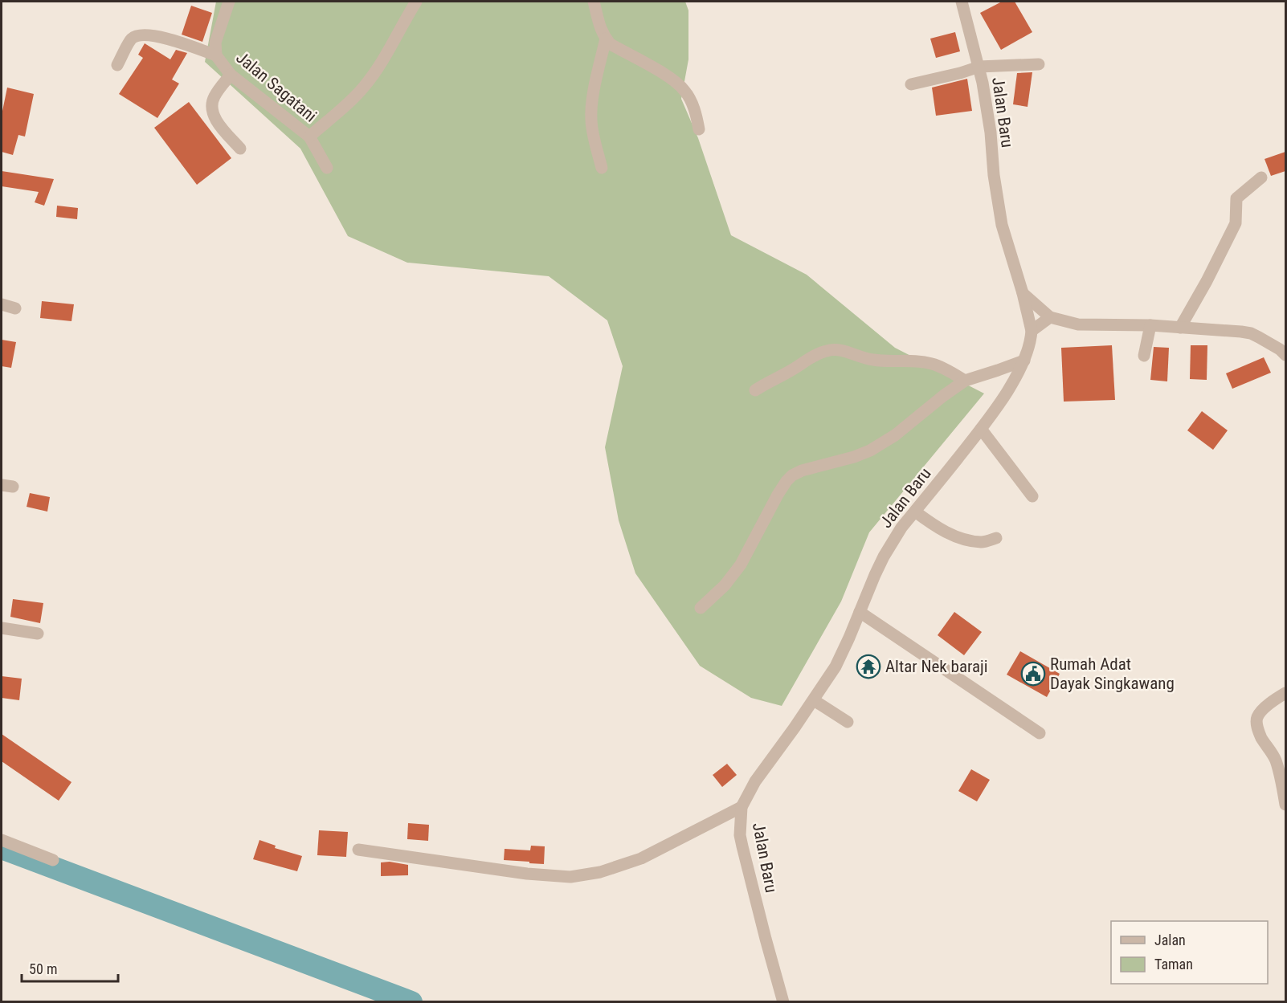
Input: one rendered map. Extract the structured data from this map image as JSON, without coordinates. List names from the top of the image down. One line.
{"streets":{"street":["Jalan Sagatani","Jalan Baru"]},"places":{"temple":["Altar Nek baraji"],"public building":["Rumah Adat Dayak Singkawang"]},"legend":["Jalan","Taman"],"scale_bar":"50 m"}
